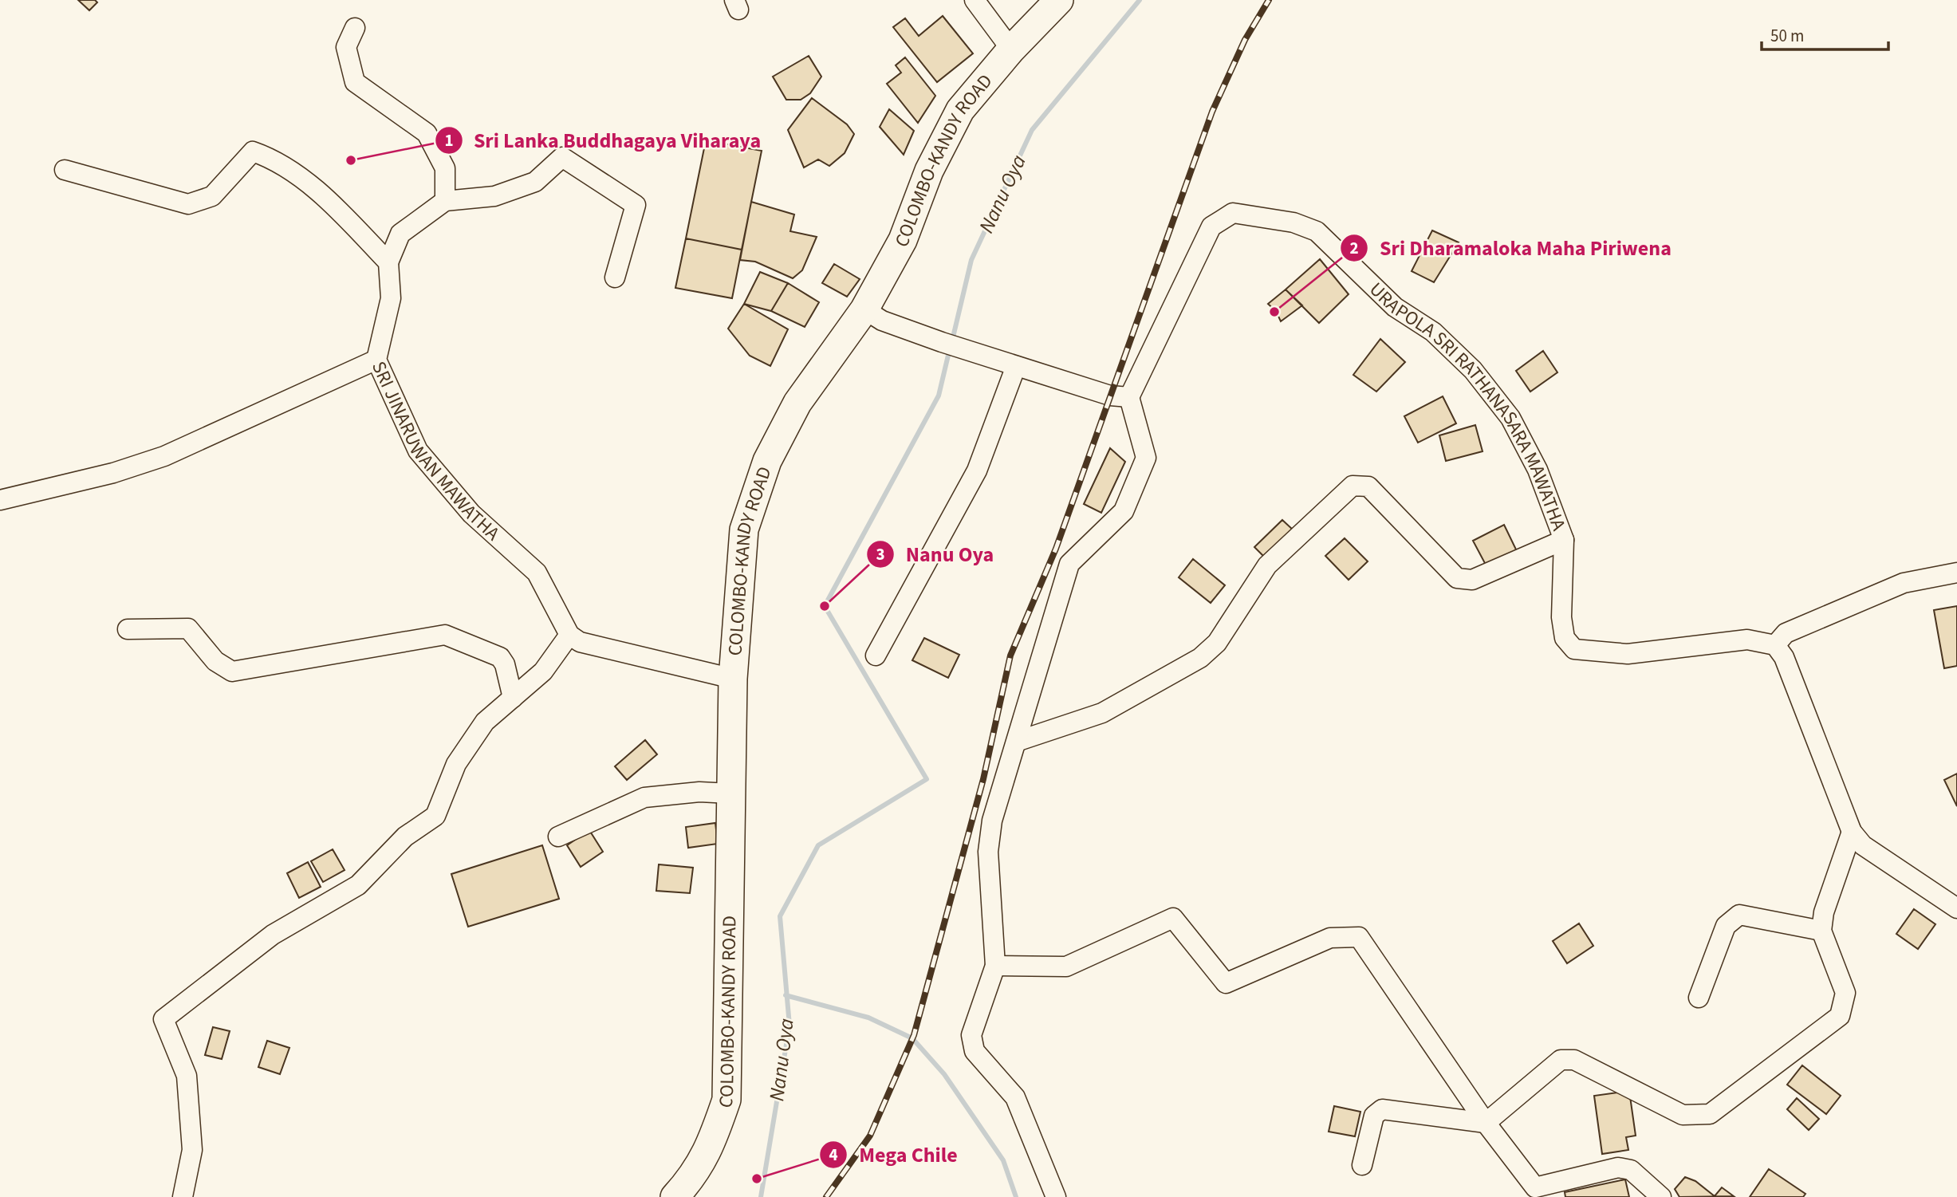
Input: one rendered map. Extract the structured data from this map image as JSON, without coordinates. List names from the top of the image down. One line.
{"streets":{"highway":["COLOMBO-KANDY ROAD"],"street":["URAPOLA SRI RATHANASARA MAWATHA","SRI JINARUWAN MAWATHA"]},"water":["Nanu Oya"],"places":["Sri Lanka Buddhagaya Viharaya","Sri Dharamaloka Maha Piriwena","Nanu Oya","Mega Chile"],"scale_bar":"50 m"}
